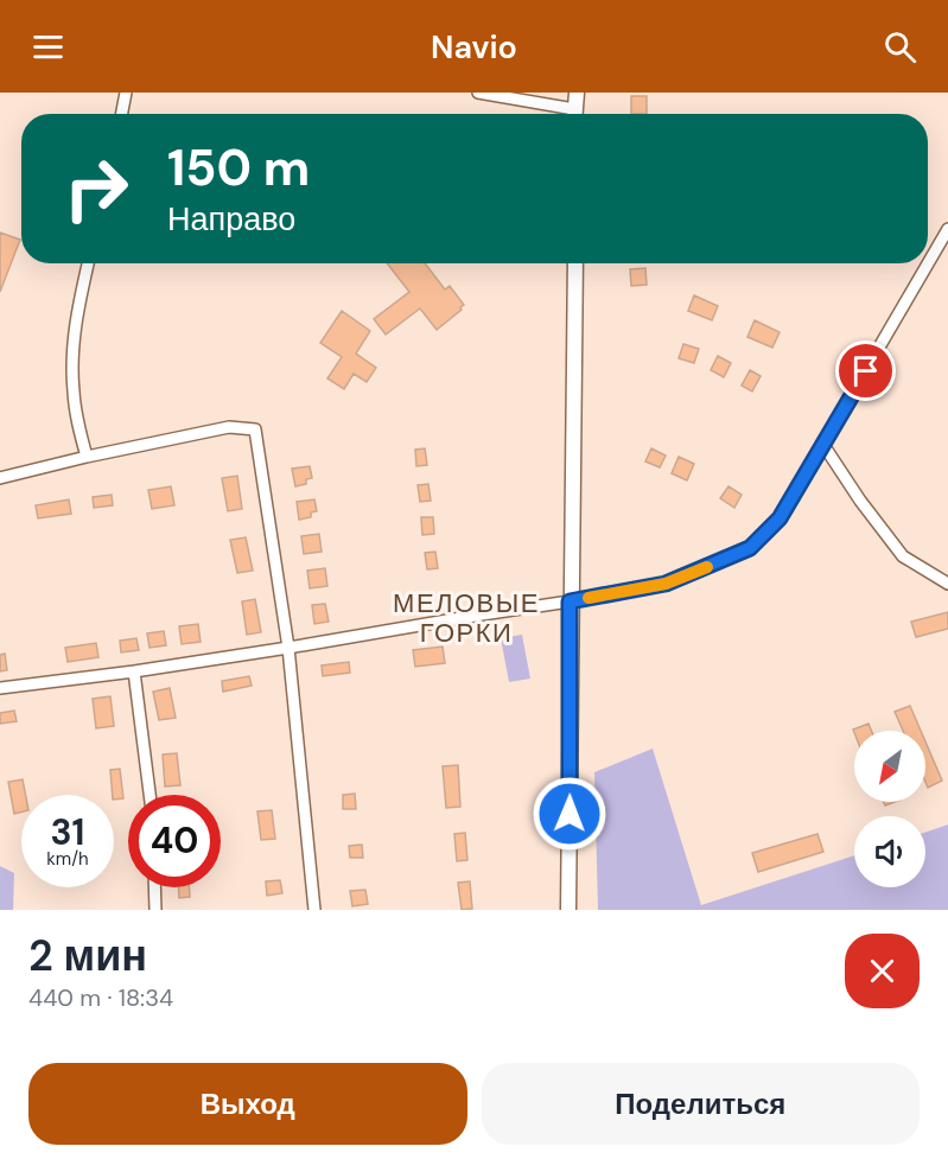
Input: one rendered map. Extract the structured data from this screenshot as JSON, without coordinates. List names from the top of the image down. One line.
{"districts":["МЕЛОВЫЕ ГОРКИ"],"north":"bottom left","page":{"header":"Navio","turn":["150 m","Направо"],"speed":"31 km/h","limit":"40","heading":["2 мин","440 m · 18:34"],"buttons":["Выход","Поделиться"]}}
